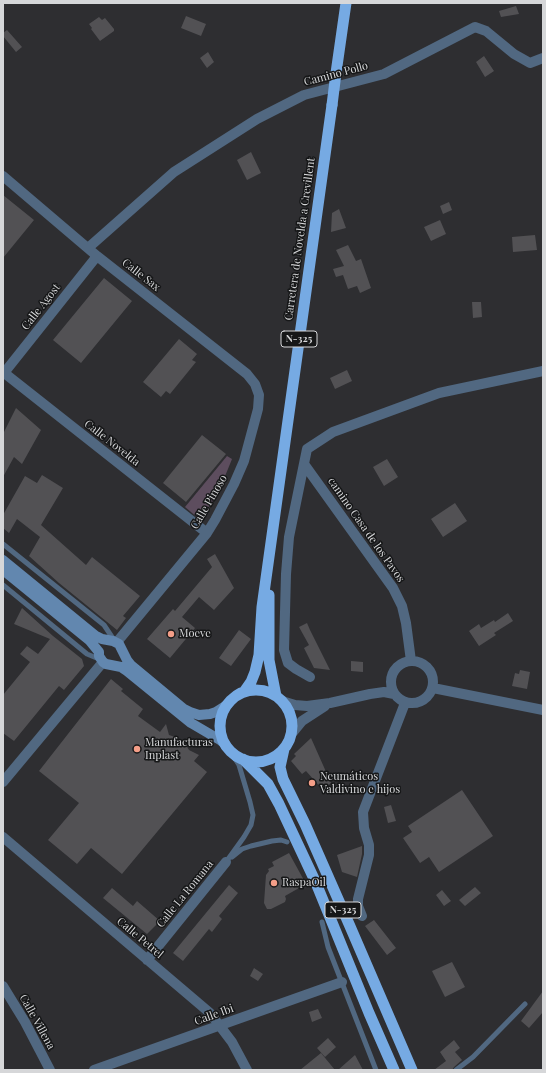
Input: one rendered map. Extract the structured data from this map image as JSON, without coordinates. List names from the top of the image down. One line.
{"streets":{"highway":["Carretera de Novelda a Crevillent","N-325"],"street":["Camino Pollo","Calle Sax","Calle Agost","Calle Novelda","Calle Pinoso","camino Casa de los Pavos","Calle La Romana","Calle Petrel","Calle Ibi","Calle Villena"]},"crossings":[["Camino Pollo","Calle Sax"],["Carretera de Novelda a Crevillent","N-325"],["Calle Sax","Calle Agost"],["Calle Sax","Calle Pinoso"],["Calle Agost","Calle Novelda"],["Calle Novelda","Calle Pinoso"],["Calle La Romana","Calle Petrel"],["Calle Petrel","Calle Ibi"]],"places":["Moeve","Manufacturas Inplast","Neumáticos Valdivino e hijos","RaspaOil"]}
